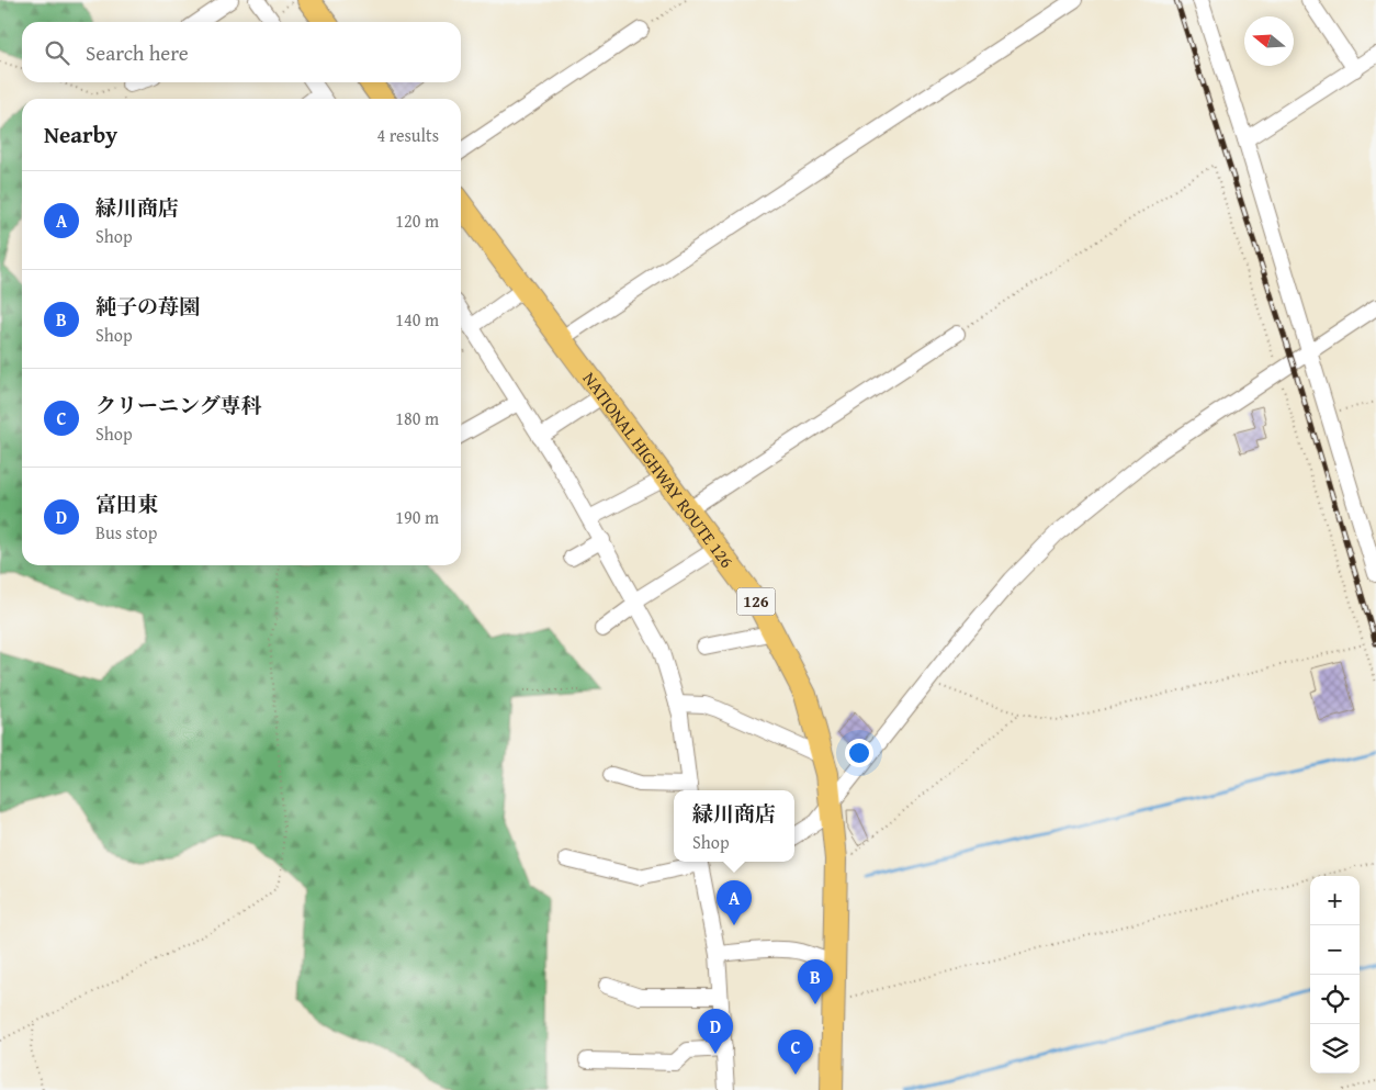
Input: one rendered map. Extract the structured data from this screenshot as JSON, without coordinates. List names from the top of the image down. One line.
{"streets":{"highway":["NATIONAL HIGHWAY ROUTE 126","126"]},"north":"left","page":{"search":"Search here","heading":["Nearby","4 results"],"list":[{"mark":"A","name":"緑川商店","note":"Shop","value":"120 m"},{"mark":"B","name":"純子の苺園","note":"Shop","value":"140 m"},{"mark":"C","name":"クリーニング専科","note":"Shop","value":"180 m"},{"mark":"D","name":"富田東","note":"Bus stop","value":"190 m"}],"popup":["緑川商店","Shop"],"map_buttons":["+","−"],"pins":["A","B","D","C"]}}
